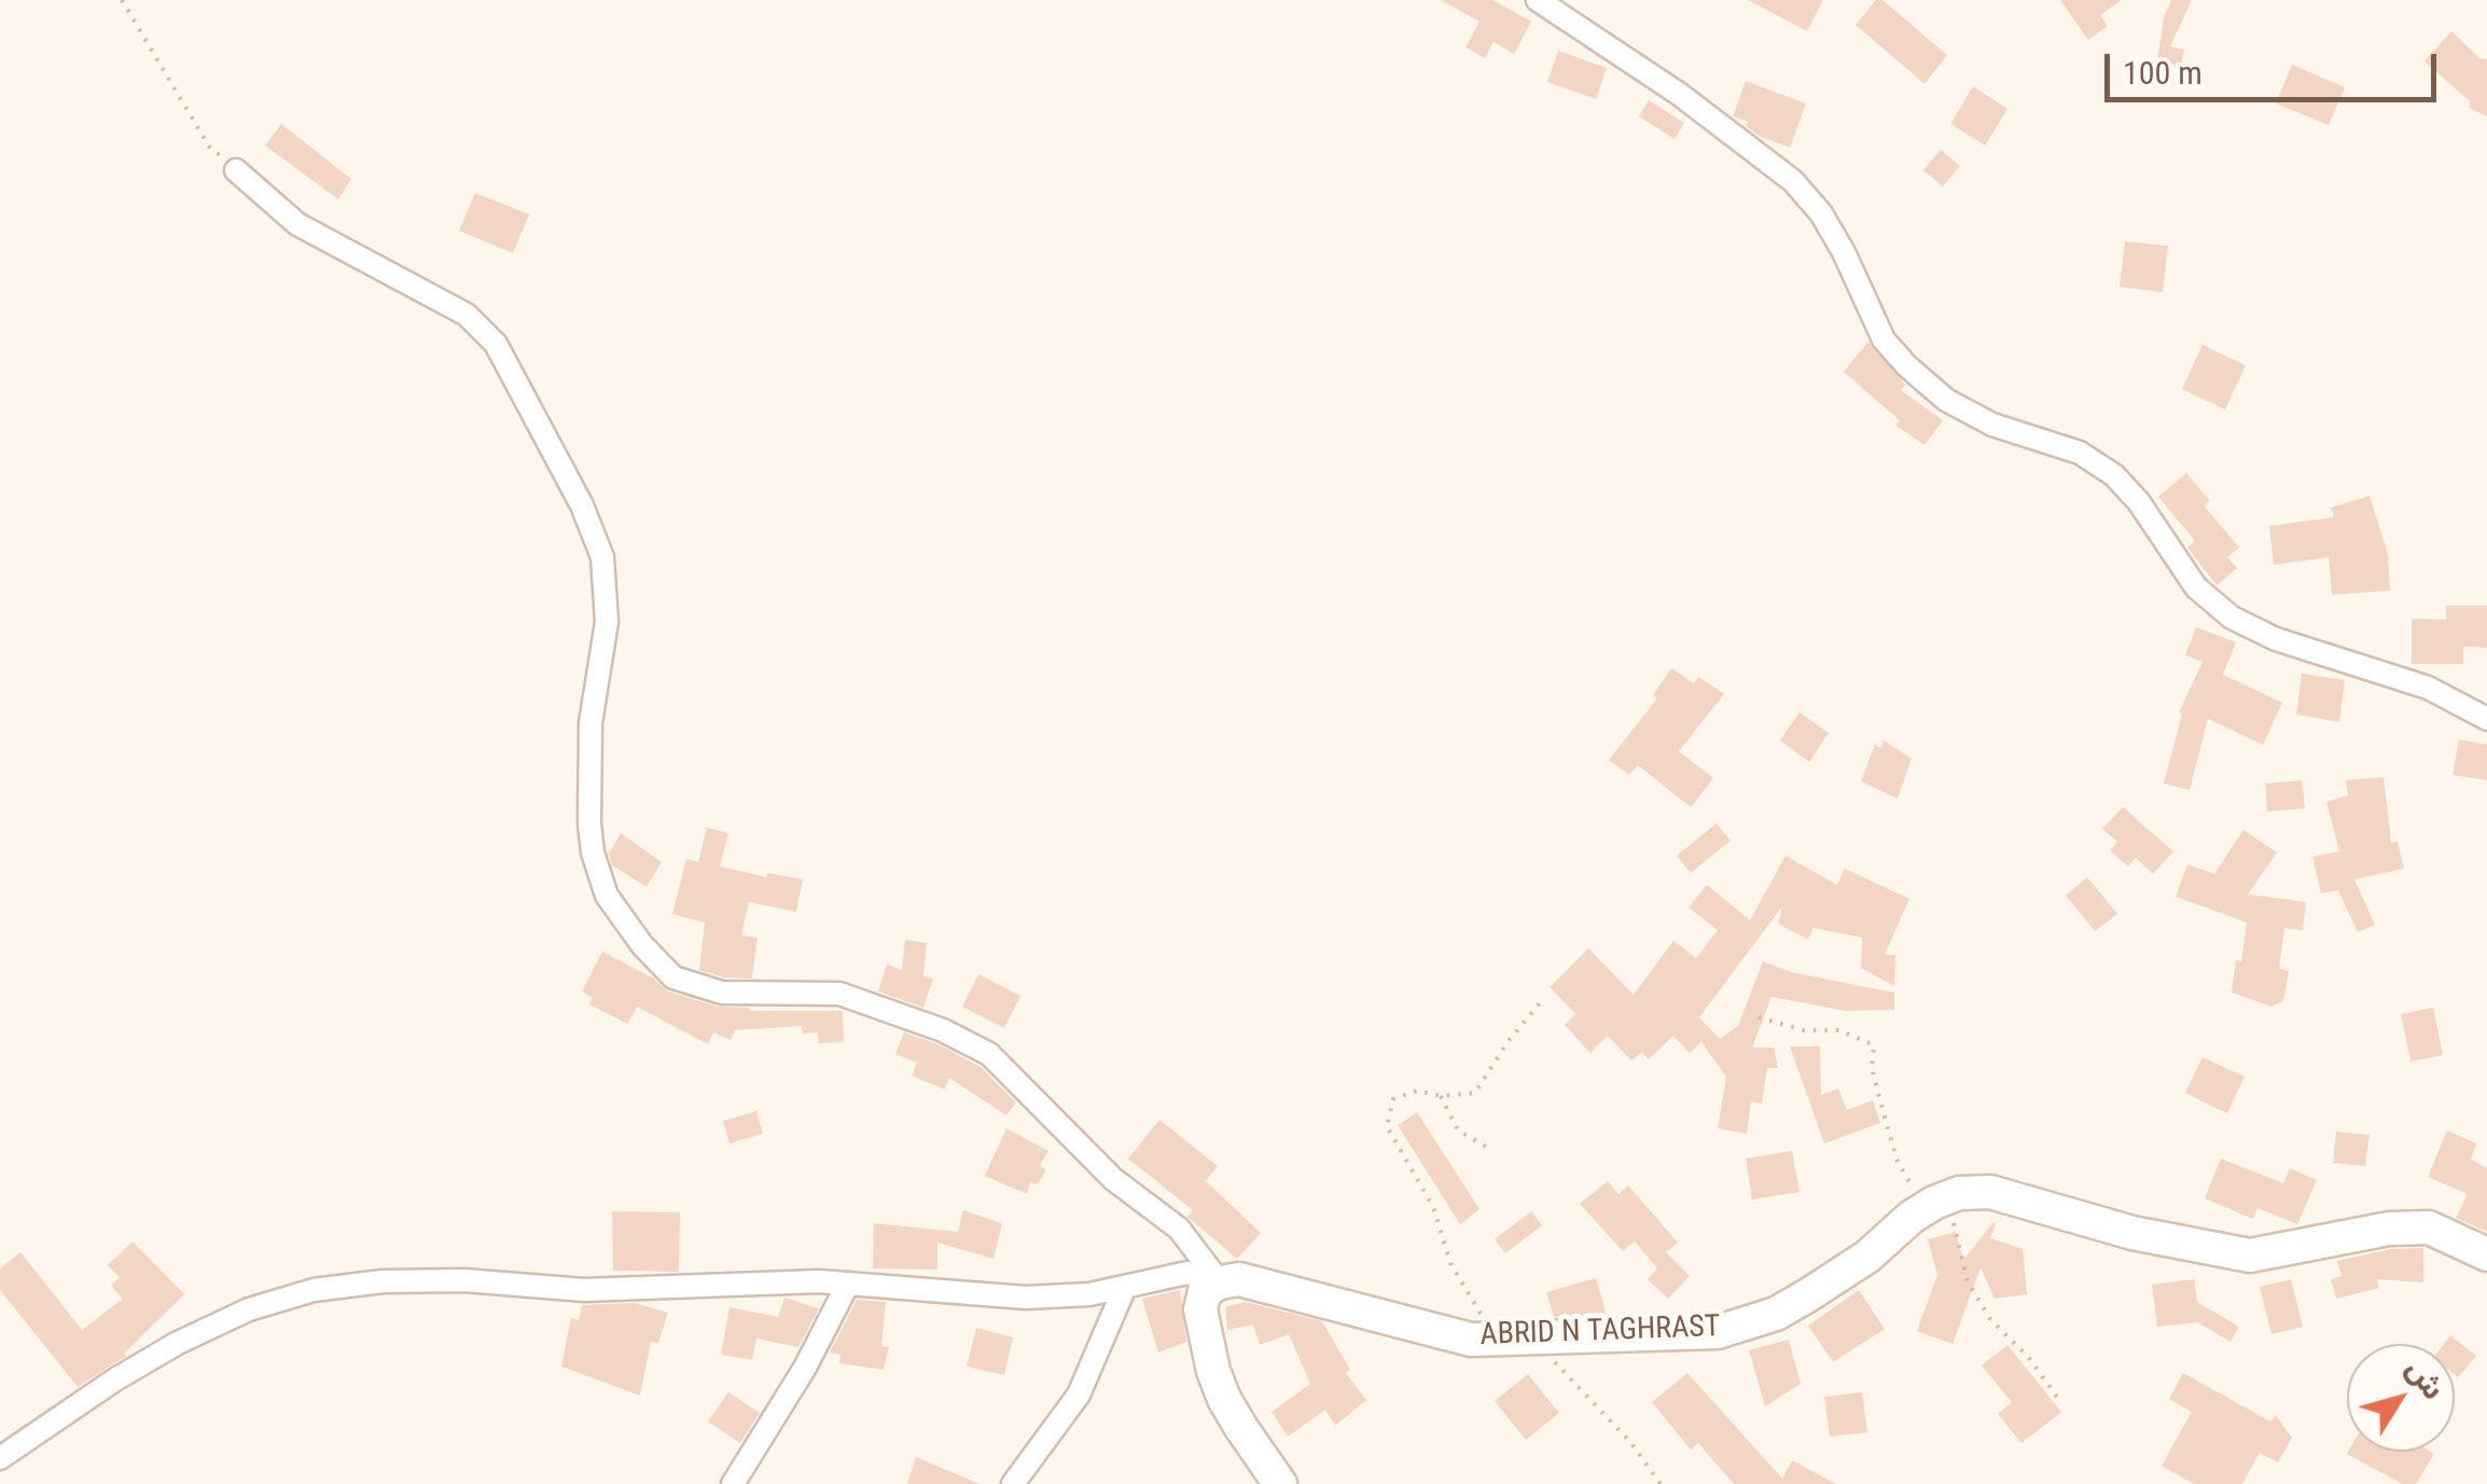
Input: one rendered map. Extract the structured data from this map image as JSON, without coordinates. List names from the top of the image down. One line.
{"streets":{"street":["ABRID N TAGHRAST"]},"scale_bar":"100 m","north":"top right"}
